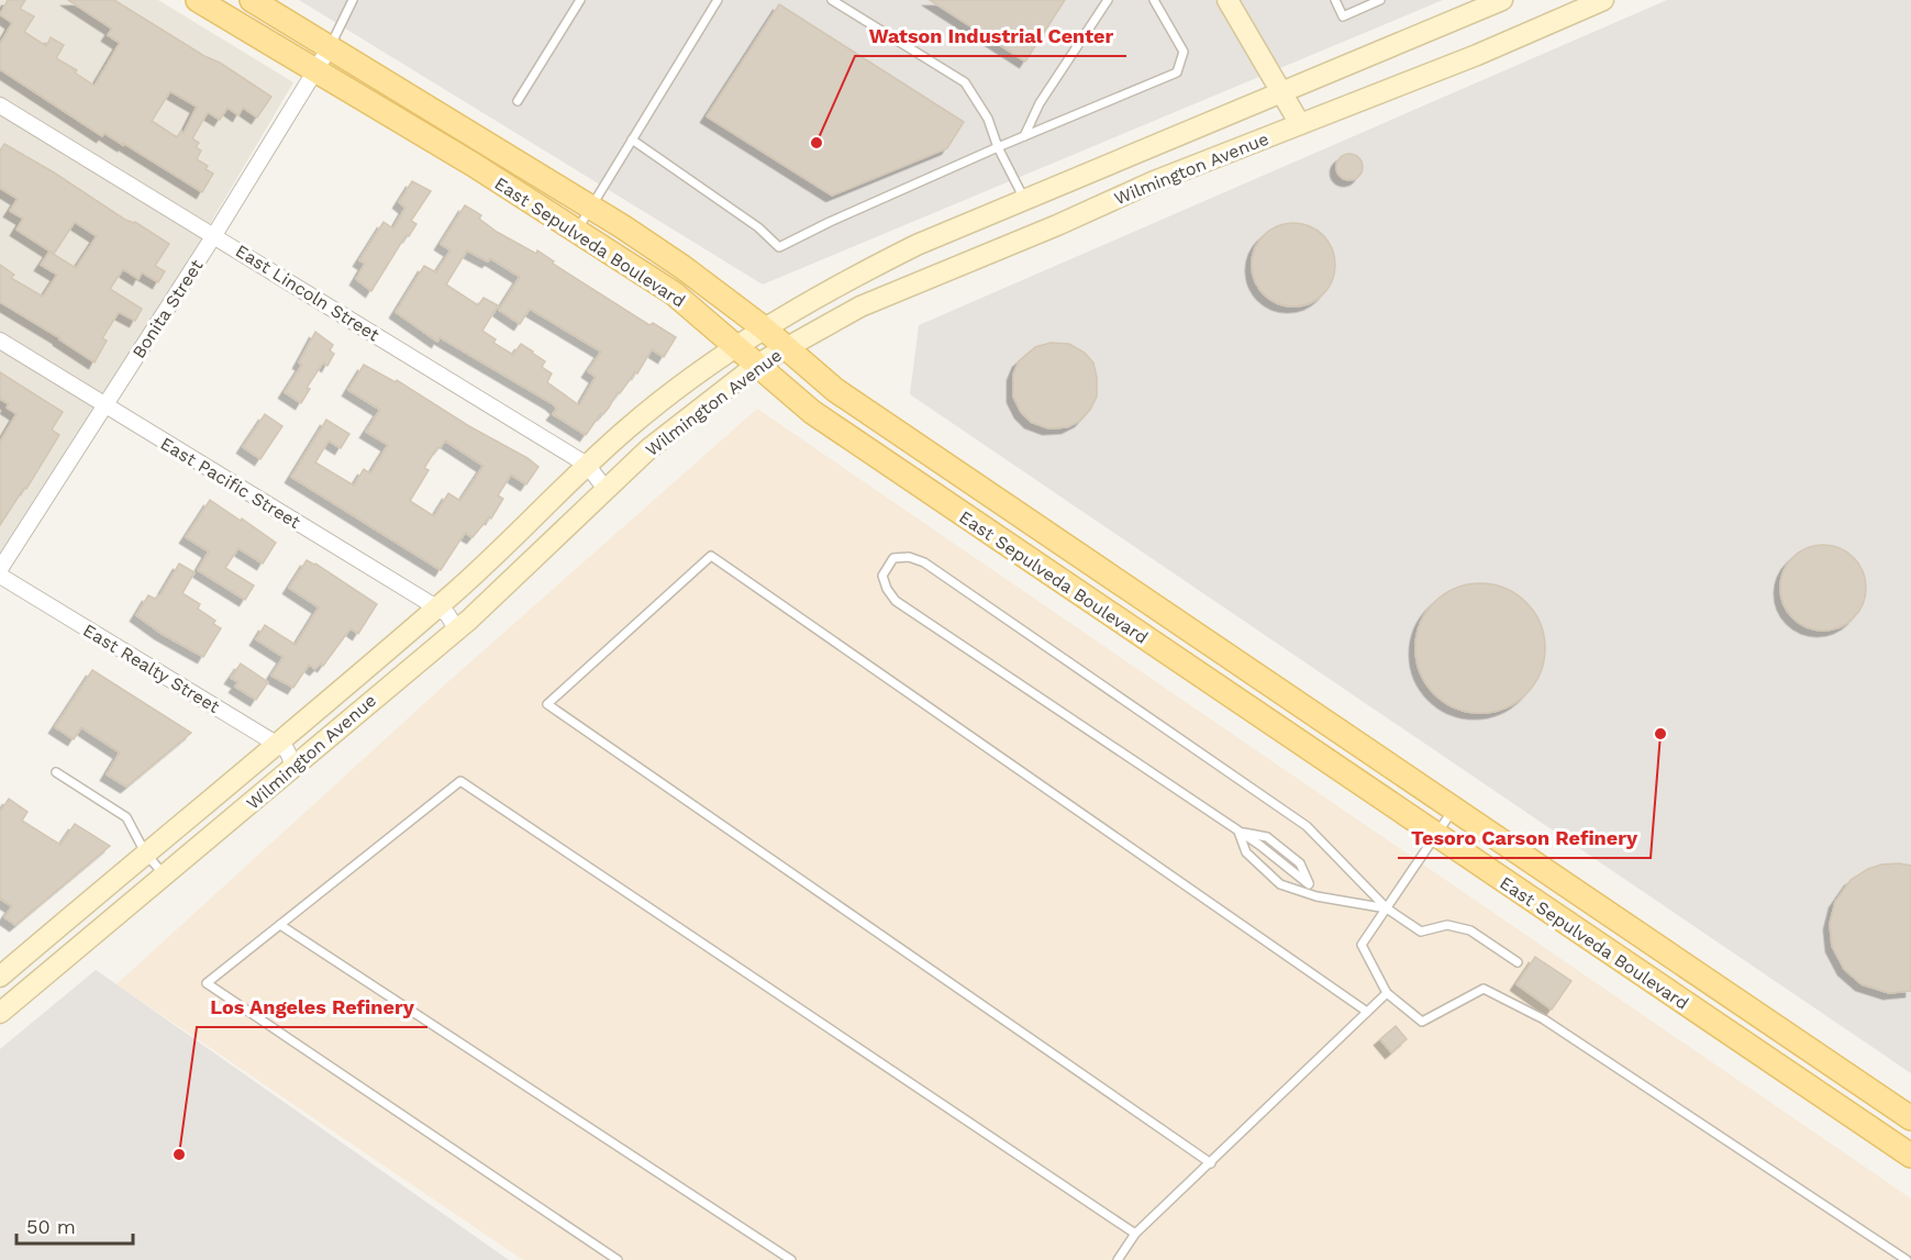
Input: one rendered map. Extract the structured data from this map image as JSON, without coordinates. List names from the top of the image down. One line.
{"streets":{"main road":["Wilmington Avenue","East Sepulveda Boulevard"],"street":["East Lincoln Street","Bonita Street","East Pacific Street","East Realty Street"]},"crossings":[["Wilmington Avenue","East Sepulveda Boulevard"],["Wilmington Avenue","East Lincoln Street"],["Wilmington Avenue","East Pacific Street"],["Wilmington Avenue","East Realty Street"],["East Sepulveda Boulevard","Bonita Street"],["East Lincoln Street","Bonita Street"],["Bonita Street","East Pacific Street"]],"places":["Watson Industrial Center","Tesoro Carson Refinery","Los Angeles Refinery"],"scale_bar":"50 m"}
